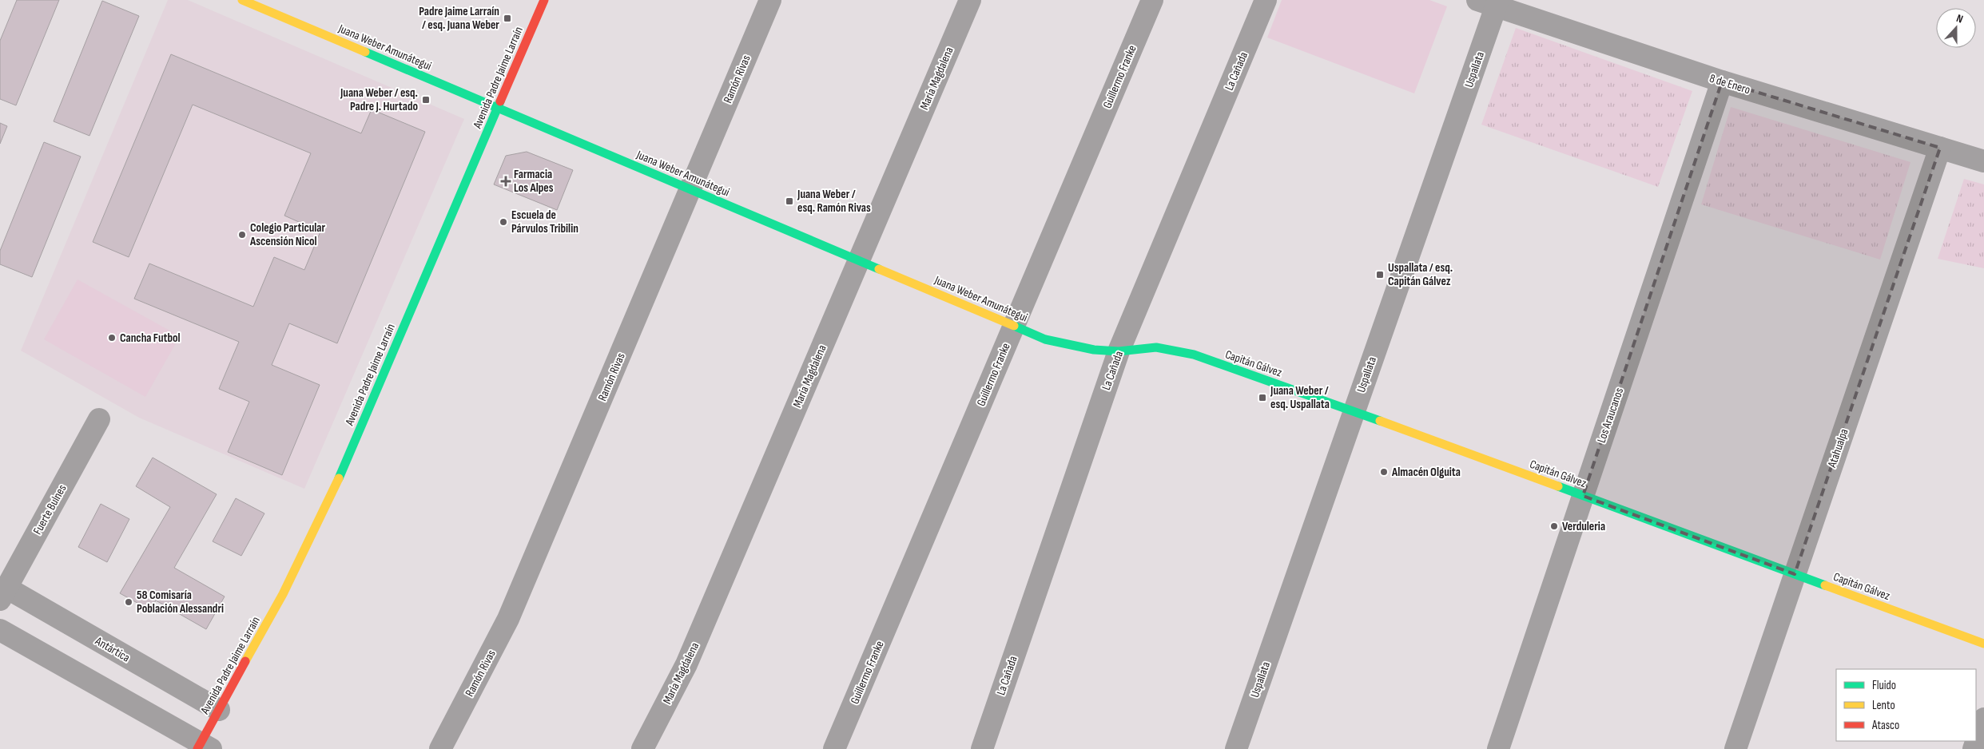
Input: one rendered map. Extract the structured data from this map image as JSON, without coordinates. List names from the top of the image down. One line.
{"streets":{"street":["Juana Weber Amunátegui","Uspallata","La Cañada","Guillermo Franke","Avenida Padre Jaime Larraín","María Magdalena","Ramón Rivas","8 de Enero","Capitán Gálvez","Los Araucanos","Atahualpa","Fuerte Bulnes","Antártica"]},"crossings":[["Juana Weber Amunátegui","La Cañada"],["Juana Weber Amunátegui","Guillermo Franke"],["Juana Weber Amunátegui","Avenida Padre Jaime Larraín"],["Juana Weber Amunátegui","María Magdalena"],["Juana Weber Amunátegui","Ramón Rivas"],["Juana Weber Amunátegui","Capitán Gálvez"],["Uspallata","8 de Enero"],["Uspallata","Capitán Gálvez"],["La Cañada","Capitán Gálvez"],["Avenida Padre Jaime Larraín","Antártica"],["8 de Enero","Los Araucanos"],["8 de Enero","Atahualpa"],["Capitán Gálvez","Los Araucanos"],["Capitán Gálvez","Atahualpa"],["Fuerte Bulnes","Antártica"]],"places":{"transit":["Padre Jaime Larraín / esq. Juana Weber","Juana Weber / esq. Padre J. Hurtado","Juana Weber / esq. Ramón Rivas","Uspallata / esq. Capitán Gálvez","Juana Weber / esq. Uspallata"],"health":["Farmacia Los Alpes"],"other":["Escuela de Párvulos Tribilin","Colegio Particular Ascensión Nicol","Cancha Futbol","Almacén Olguita","Verduleria","58 Comisaría Población Alessandri"]},"legend":["Fluido","Lento","Atasco"],"north":"top"}
